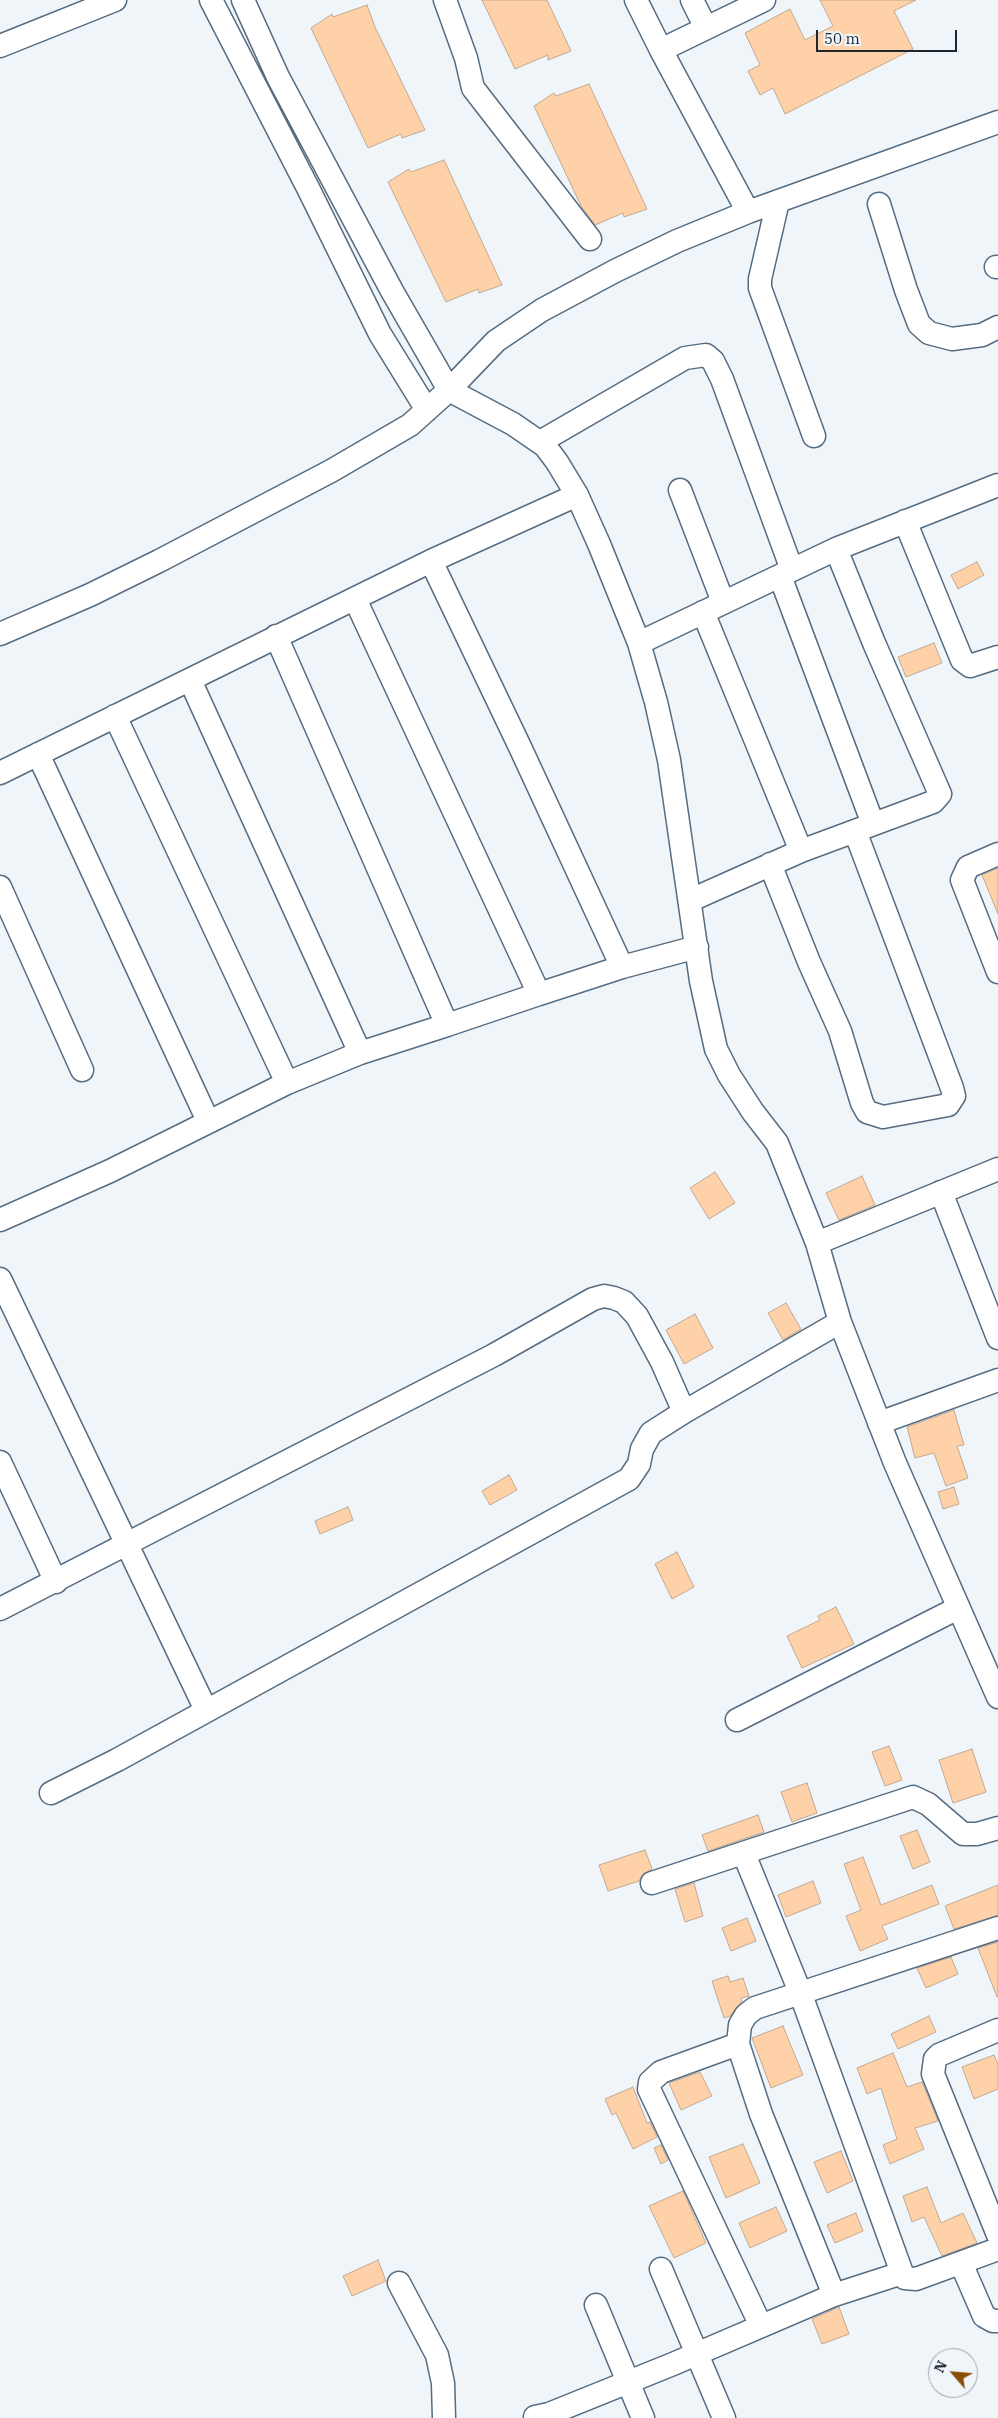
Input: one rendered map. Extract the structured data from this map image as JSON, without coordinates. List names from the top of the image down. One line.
{"scale_bar":"50 m","north":"top left"}
